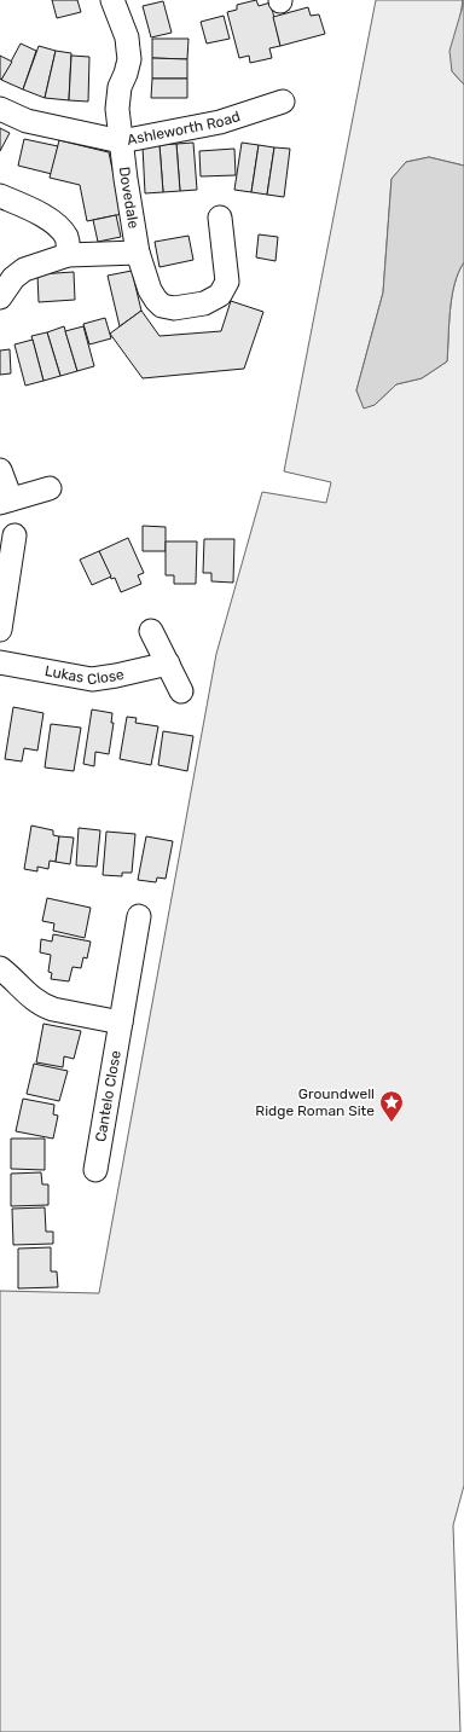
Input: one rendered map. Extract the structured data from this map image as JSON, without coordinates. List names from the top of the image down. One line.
{"streets":{"street":["Ashleworth Road","Dovedale","Lukas Close","Cantelo Close"]},"crossings":[["Ashleworth Road","Dovedale"]],"places":{"place":["Groundwell Ridge Roman Site"]}}
